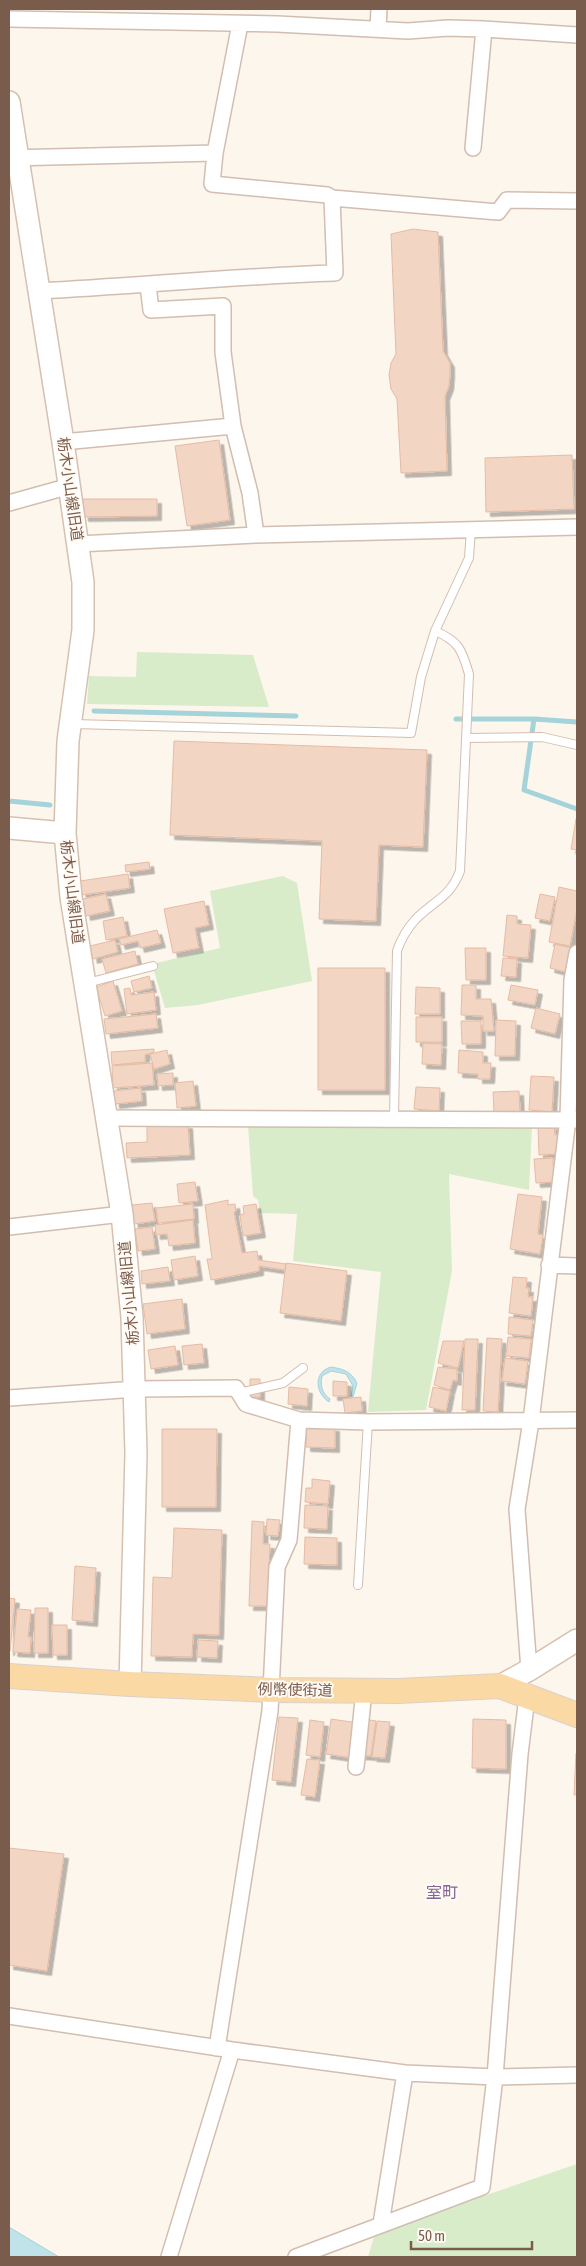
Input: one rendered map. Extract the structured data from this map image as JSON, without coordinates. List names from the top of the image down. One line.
{"streets":{"main road":["例幣使街道"],"street":["栃木小山線旧道"]},"crossings":[["栃木小山線旧道","例幣使街道"]],"districts":["室町"],"scale_bar":"50 m"}
